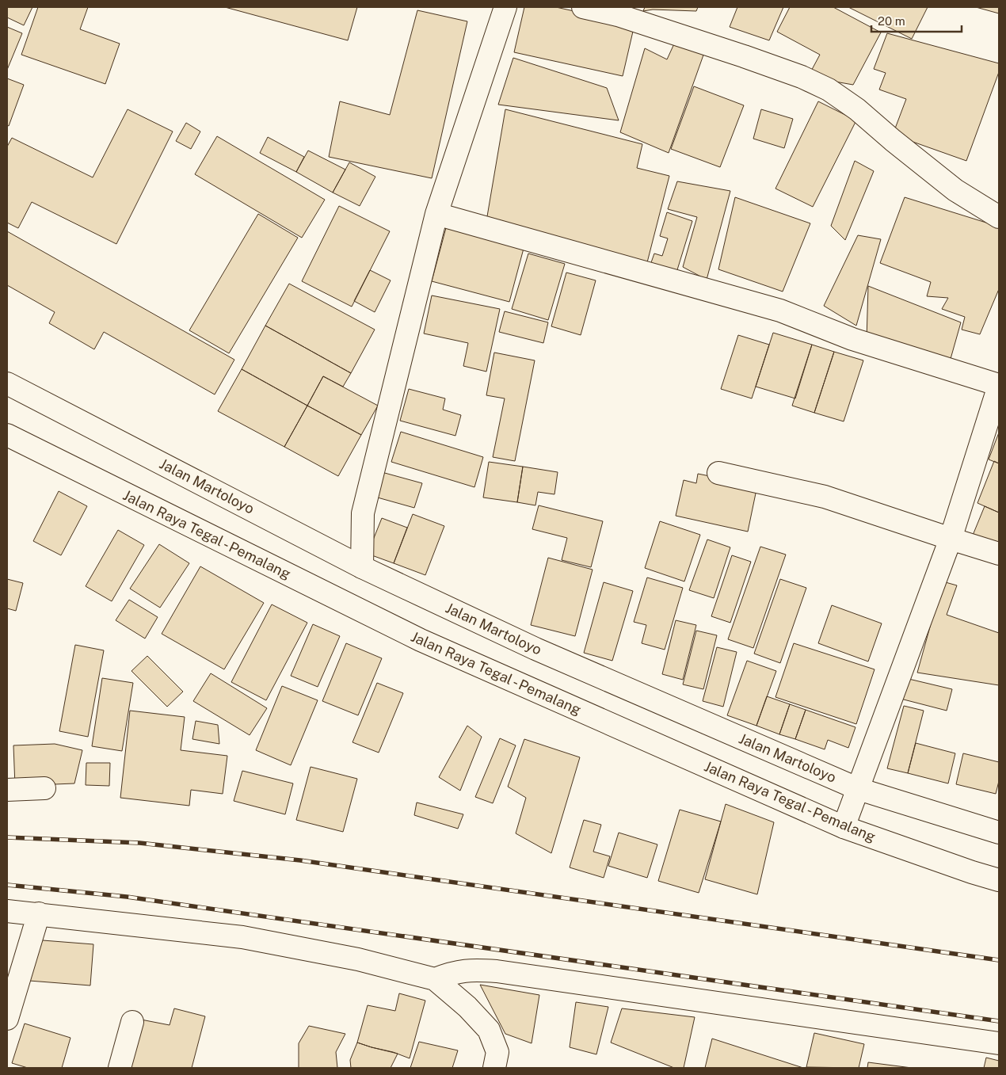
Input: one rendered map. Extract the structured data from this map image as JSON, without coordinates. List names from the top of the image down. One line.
{"streets":{"main road":["Jalan Martoloyo","Jalan Raya Tegal - Pemalang"]},"scale_bar":"20 m"}
